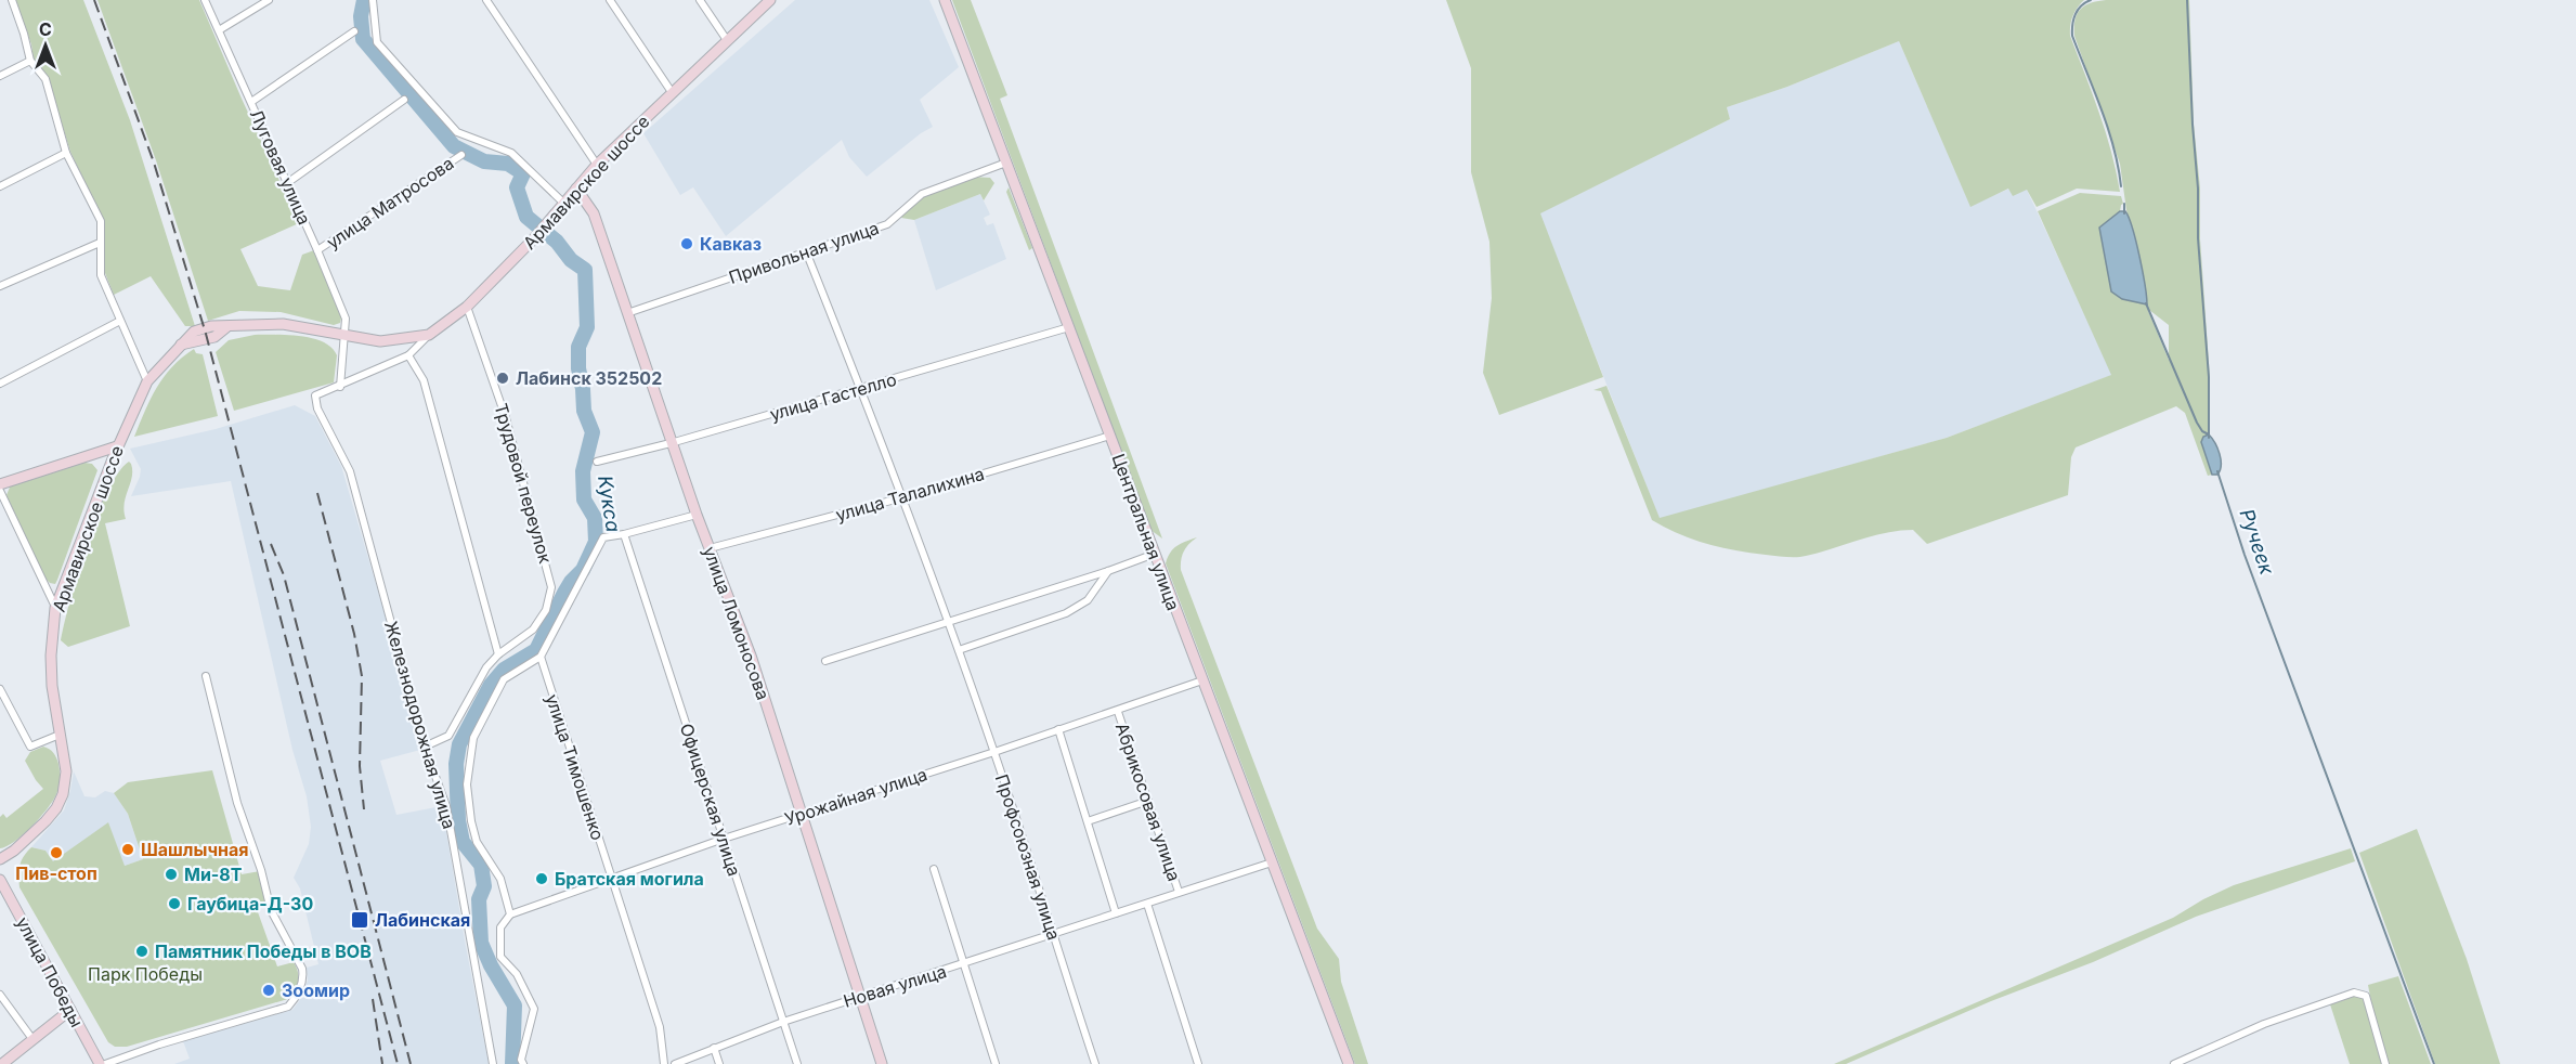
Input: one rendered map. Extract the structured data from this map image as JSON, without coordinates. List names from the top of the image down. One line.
{"streets":{"street":["Луговая улица","Армавирское шоссе","улица Матросова","Привольная улица","улица Гастелло","Трудовой переулок","улица Талалихина","Центральная улица","улица Ломоносова","Железнодорожная улица","улица Тимошенко","Урожайная улица","Офицерская улица","Абрикосовая улица","Профсоюзная улица","улица Победы","Новая улица"]},"crossings":[["Луговая улица","Армавирское шоссе"],["Луговая улица","улица Матросова"],["Армавирское шоссе","Трудовой переулок"],["Армавирское шоссе","улица Ломоносова"],["Армавирское шоссе","Железнодорожная улица"],["Привольная улица","Центральная улица"],["Привольная улица","улица Ломоносова"],["Привольная улица","Профсоюзная улица"],["улица Гастелло","Центральная улица"],["улица Гастелло","улица Ломоносова"],["улица Гастелло","Профсоюзная улица"],["улица Талалихина","Центральная улица"],["улица Талалихина","улица Ломоносова"],["улица Талалихина","Профсоюзная улица"],["Центральная улица","Урожайная улица"],["Центральная улица","Новая улица"],["улица Ломоносова","Урожайная улица"],["улица Ломоносова","Новая улица"],["Железнодорожная улица","улица Тимошенко"],["Железнодорожная улица","Урожайная улица"],["улица Тимошенко","Урожайная улица"],["Урожайная улица","Офицерская улица"],["Урожайная улица","Абрикосовая улица"],["Урожайная улица","Профсоюзная улица"],["Офицерская улица","Новая улица"],["Абрикосовая улица","Новая улица"],["Профсоюзная улица","Новая улица"]],"water":["Кукса","Ручеек"],"parks":["Парк Победы"],"places":{"other":["Кавказ","Лабинск 352502","Шашлычная","Пив-стоп","Ми-8Т","Братская могила","Гаубица-Д-30","Памятник Победы в ВОВ","Зоомир"],"transit":["Лабинская"]},"north":"top"}
